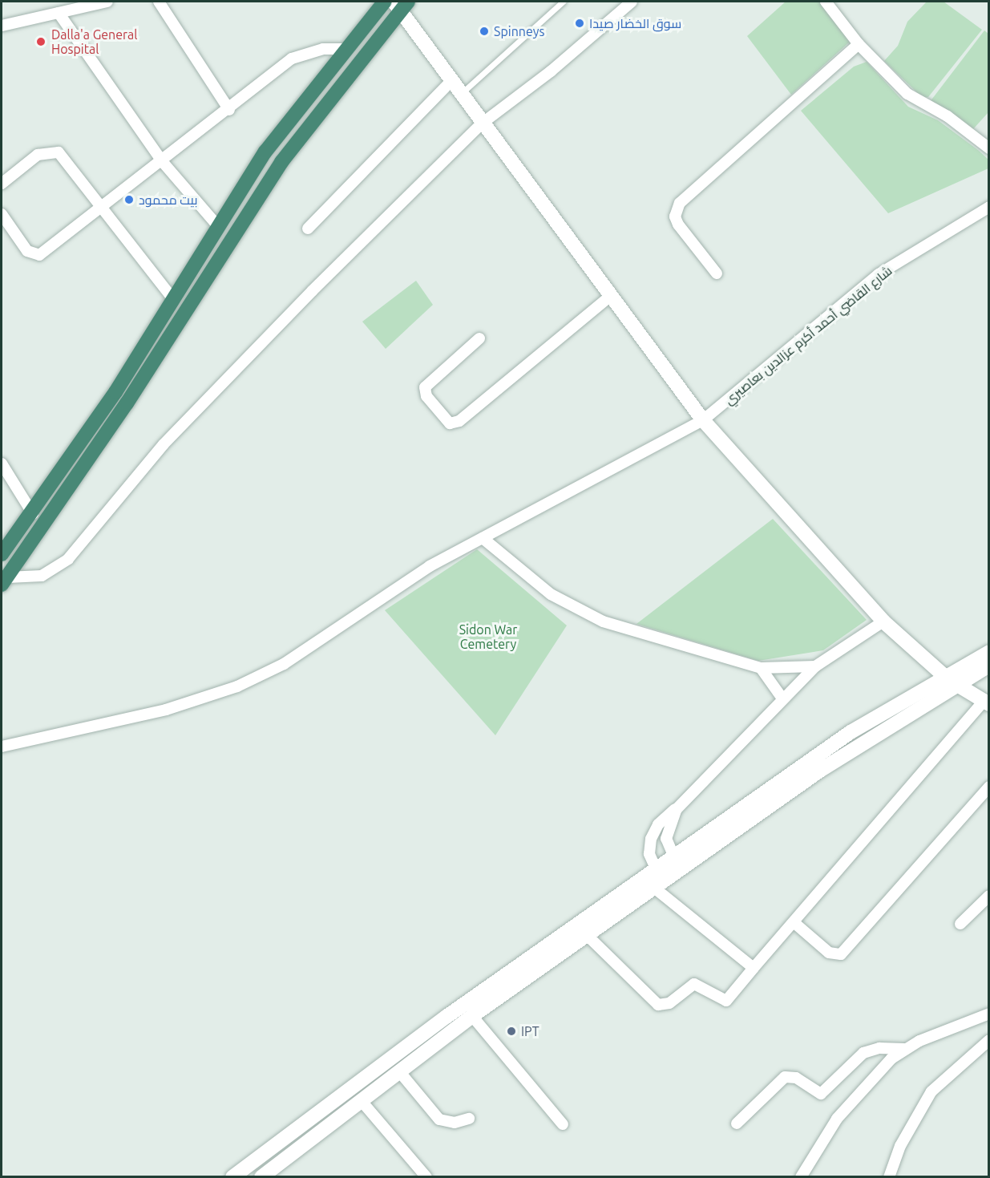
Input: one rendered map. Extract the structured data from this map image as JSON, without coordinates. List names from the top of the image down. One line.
{"streets":{"street":["شارع القاضي أحمد أكرم عزالدين بعاصيري"]},"parks":["Sidon War Cemetery"],"places":["سوق الخضار صيدا","Spinneys","Dalla'a General Hospital","بيت محمود","IPT"]}
